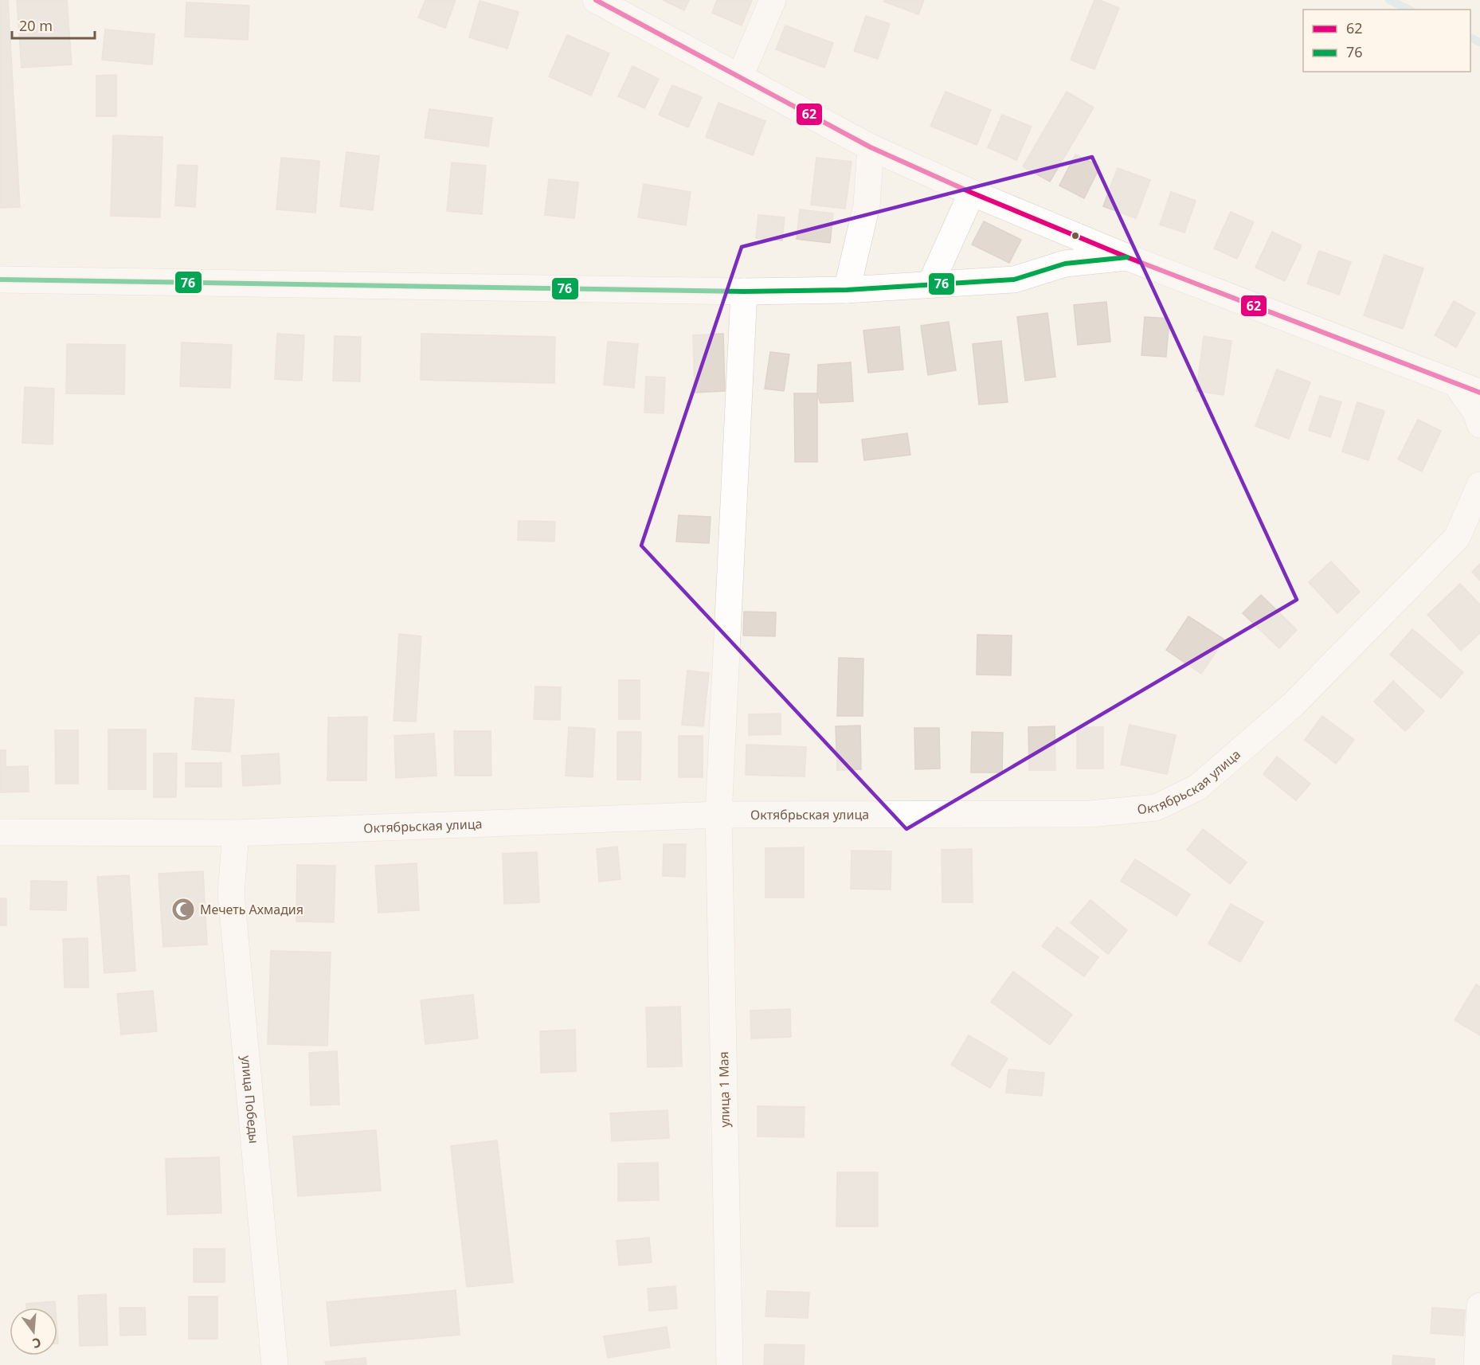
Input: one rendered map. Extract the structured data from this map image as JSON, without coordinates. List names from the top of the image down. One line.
{"streets":{"street":["Октябрьская улица","улица 1 Мая","улица Победы"]},"crossings":[["Октябрьская улица","улица 1 Мая"],["Октябрьская улица","улица Победы"]],"places":{"mosque":["Мечеть Ахмадия"]},"lines":["transit line 62","transit line 76"],"legend":["62","76"],"scale_bar":"20 m","north":"bottom"}
